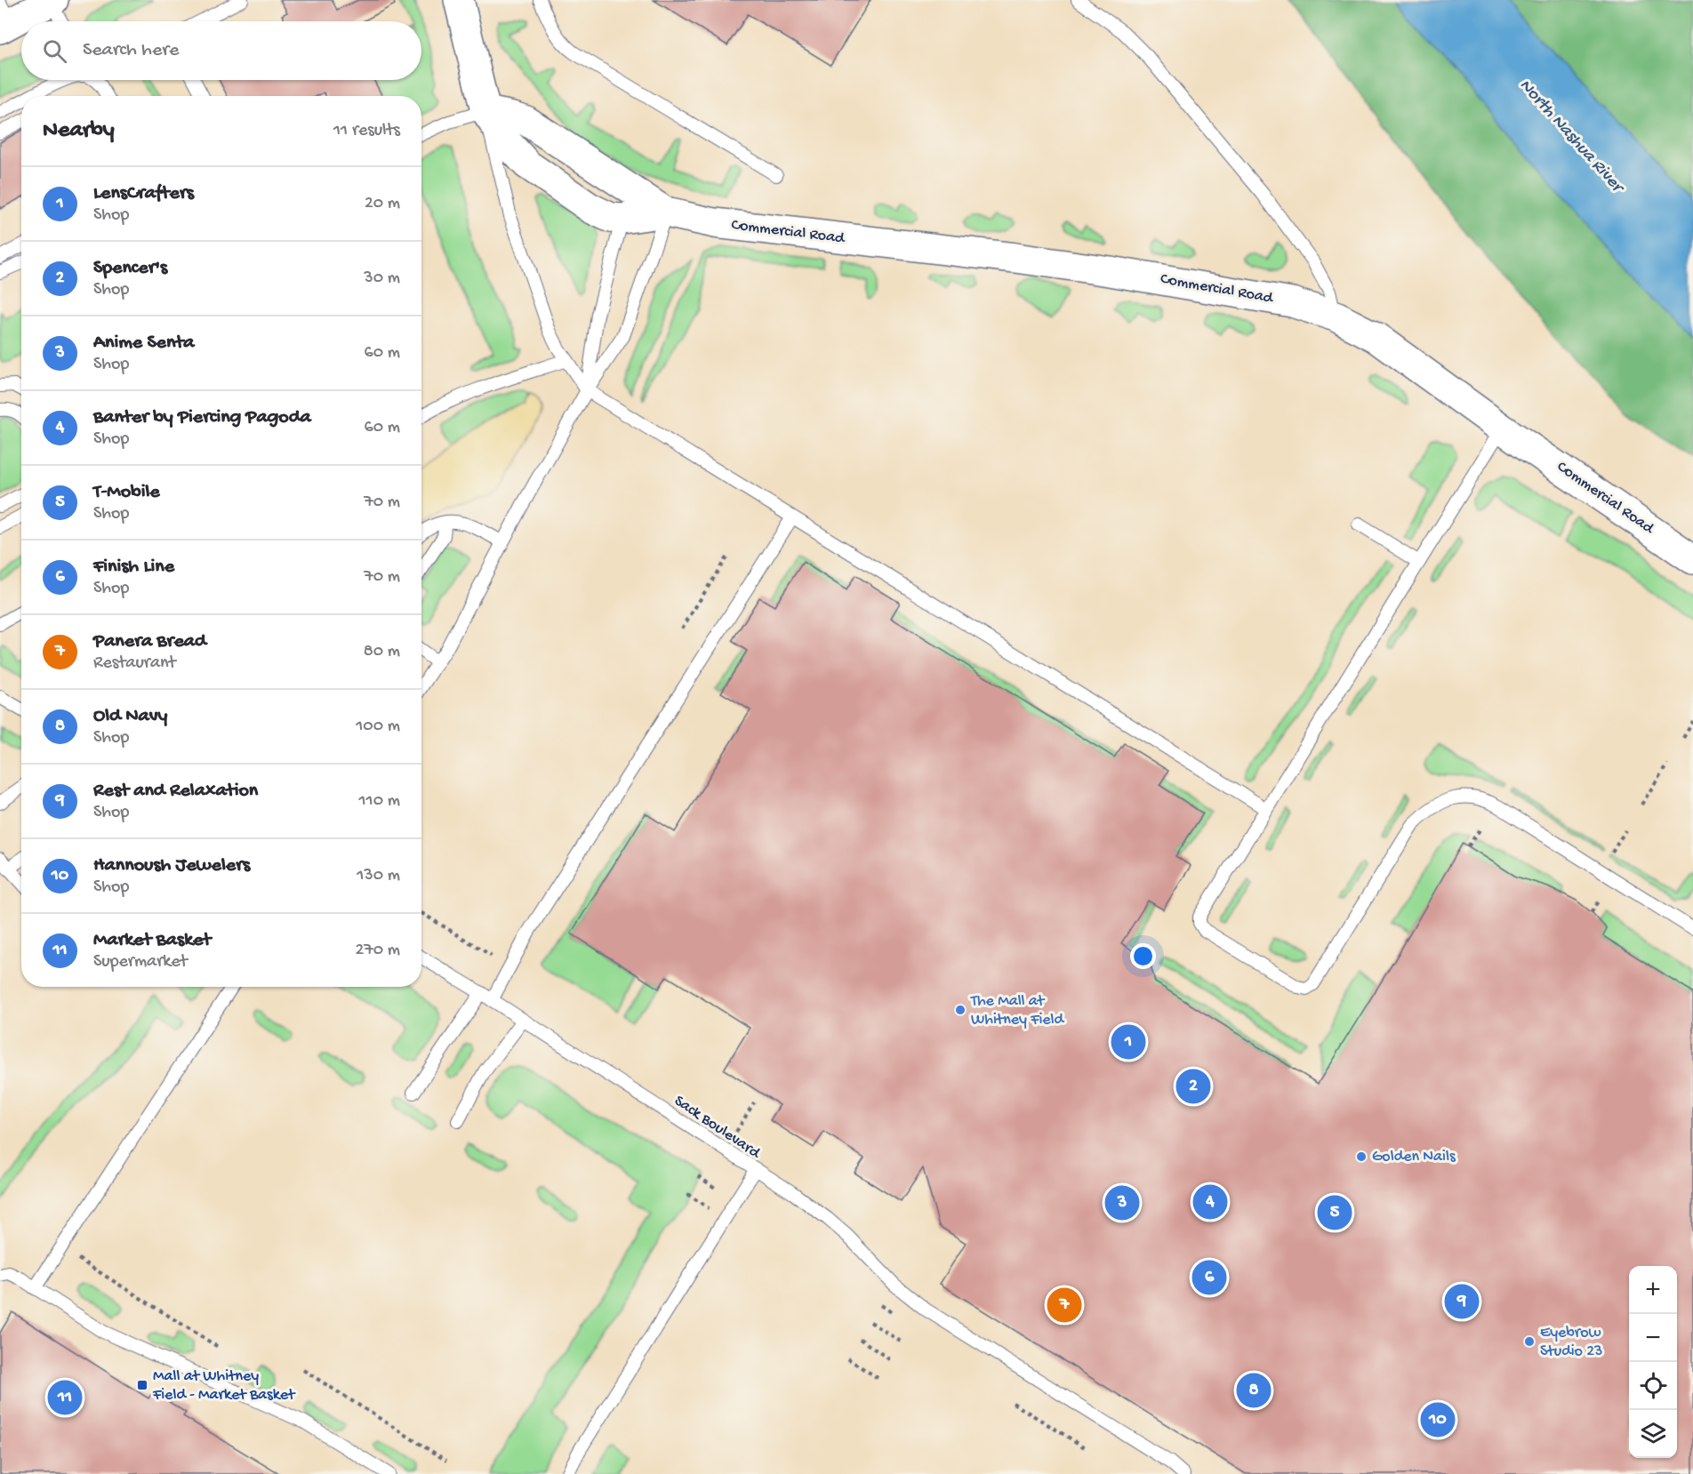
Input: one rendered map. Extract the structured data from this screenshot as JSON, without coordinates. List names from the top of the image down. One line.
{"streets":{"street":["Commercial Road"],"lane":["Sack Boulevard"]},"water":["North Nashua River"],"places":{"other":["The Mall at Whitney Field","Golden Nails","Eyebrow Studio 23"],"transit":["Mall at Whitney Field - Market Basket"]},"page":{"search":"Search here","heading":["Nearby","11 results"],"list":[{"mark":"1","name":"LensCrafters","note":"Shop","value":"20 m"},{"mark":"2","name":"Spencer's","note":"Shop","value":"30 m"},{"mark":"3","name":"Anime Senta","note":"Shop","value":"60 m"},{"mark":"4","name":"Banter by Piercing Pagoda","note":"Shop","value":"60 m"},{"mark":"5","name":"T-Mobile","note":"Shop","value":"70 m"},{"mark":"6","name":"Finish Line","note":"Shop","value":"70 m"},{"mark":"7","name":"Panera Bread","note":"Restaurant","value":"80 m"},{"mark":"8","name":"Old Navy","note":"Shop","value":"100 m"},{"mark":"9","name":"Rest and Relaxation","note":"Shop","value":"110 m"},{"mark":"10","name":"Hannoush Jewelers","note":"Shop","value":"130 m"},{"mark":"11","name":"Market Basket","note":"Supermarket","value":"270 m"}],"pins":["1","2","4","3","5","6","9","7","8","11","10"],"map_buttons":["+","−"]}}
